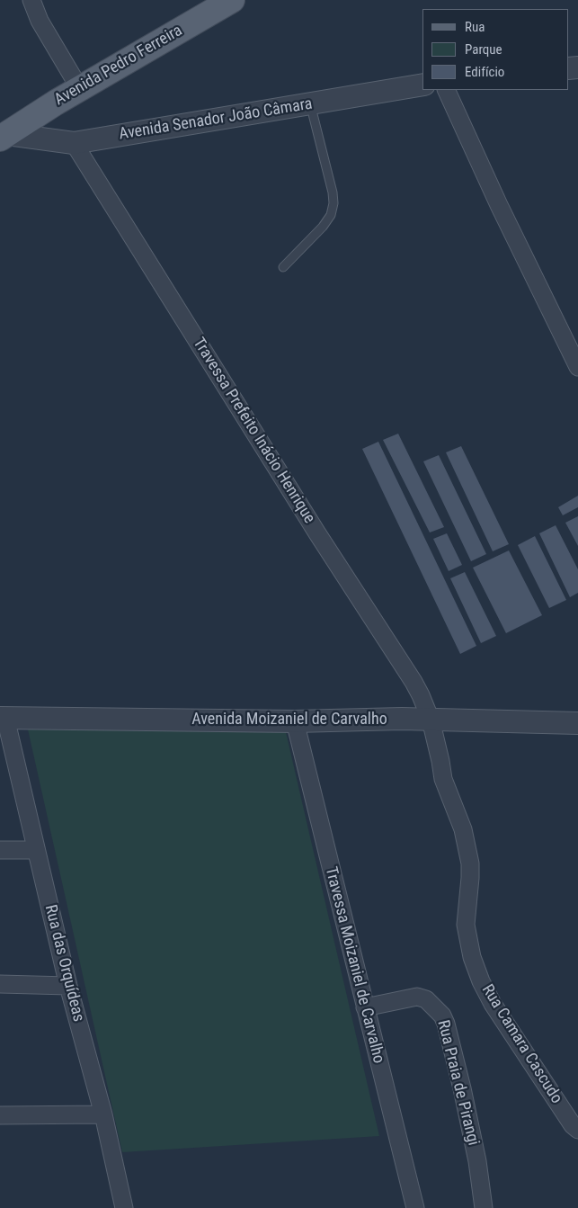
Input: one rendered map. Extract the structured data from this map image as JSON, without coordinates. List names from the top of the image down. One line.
{"streets":{"main road":["Avenida Pedro Ferreira"],"street":["Avenida Senador João Câmara","Travessa Prefeito Inácio Henrique","Avenida Moizaniel de Carvalho","Rua das Orquídeas","Travessa Moizaniel de Carvalho","Rua Camara Cascudo","Rua Praia de Pirangi"]},"crossings":[["Avenida Pedro Ferreira","Avenida Senador João Câmara"],["Avenida Senador João Câmara","Travessa Prefeito Inácio Henrique"],["Travessa Prefeito Inácio Henrique","Avenida Moizaniel de Carvalho"],["Travessa Prefeito Inácio Henrique","Rua Camara Cascudo"],["Avenida Moizaniel de Carvalho","Rua das Orquídeas"],["Avenida Moizaniel de Carvalho","Travessa Moizaniel de Carvalho"],["Avenida Moizaniel de Carvalho","Rua Camara Cascudo"],["Travessa Moizaniel de Carvalho","Rua Praia de Pirangi"]],"legend":["Rua","Parque","Edifício"]}
